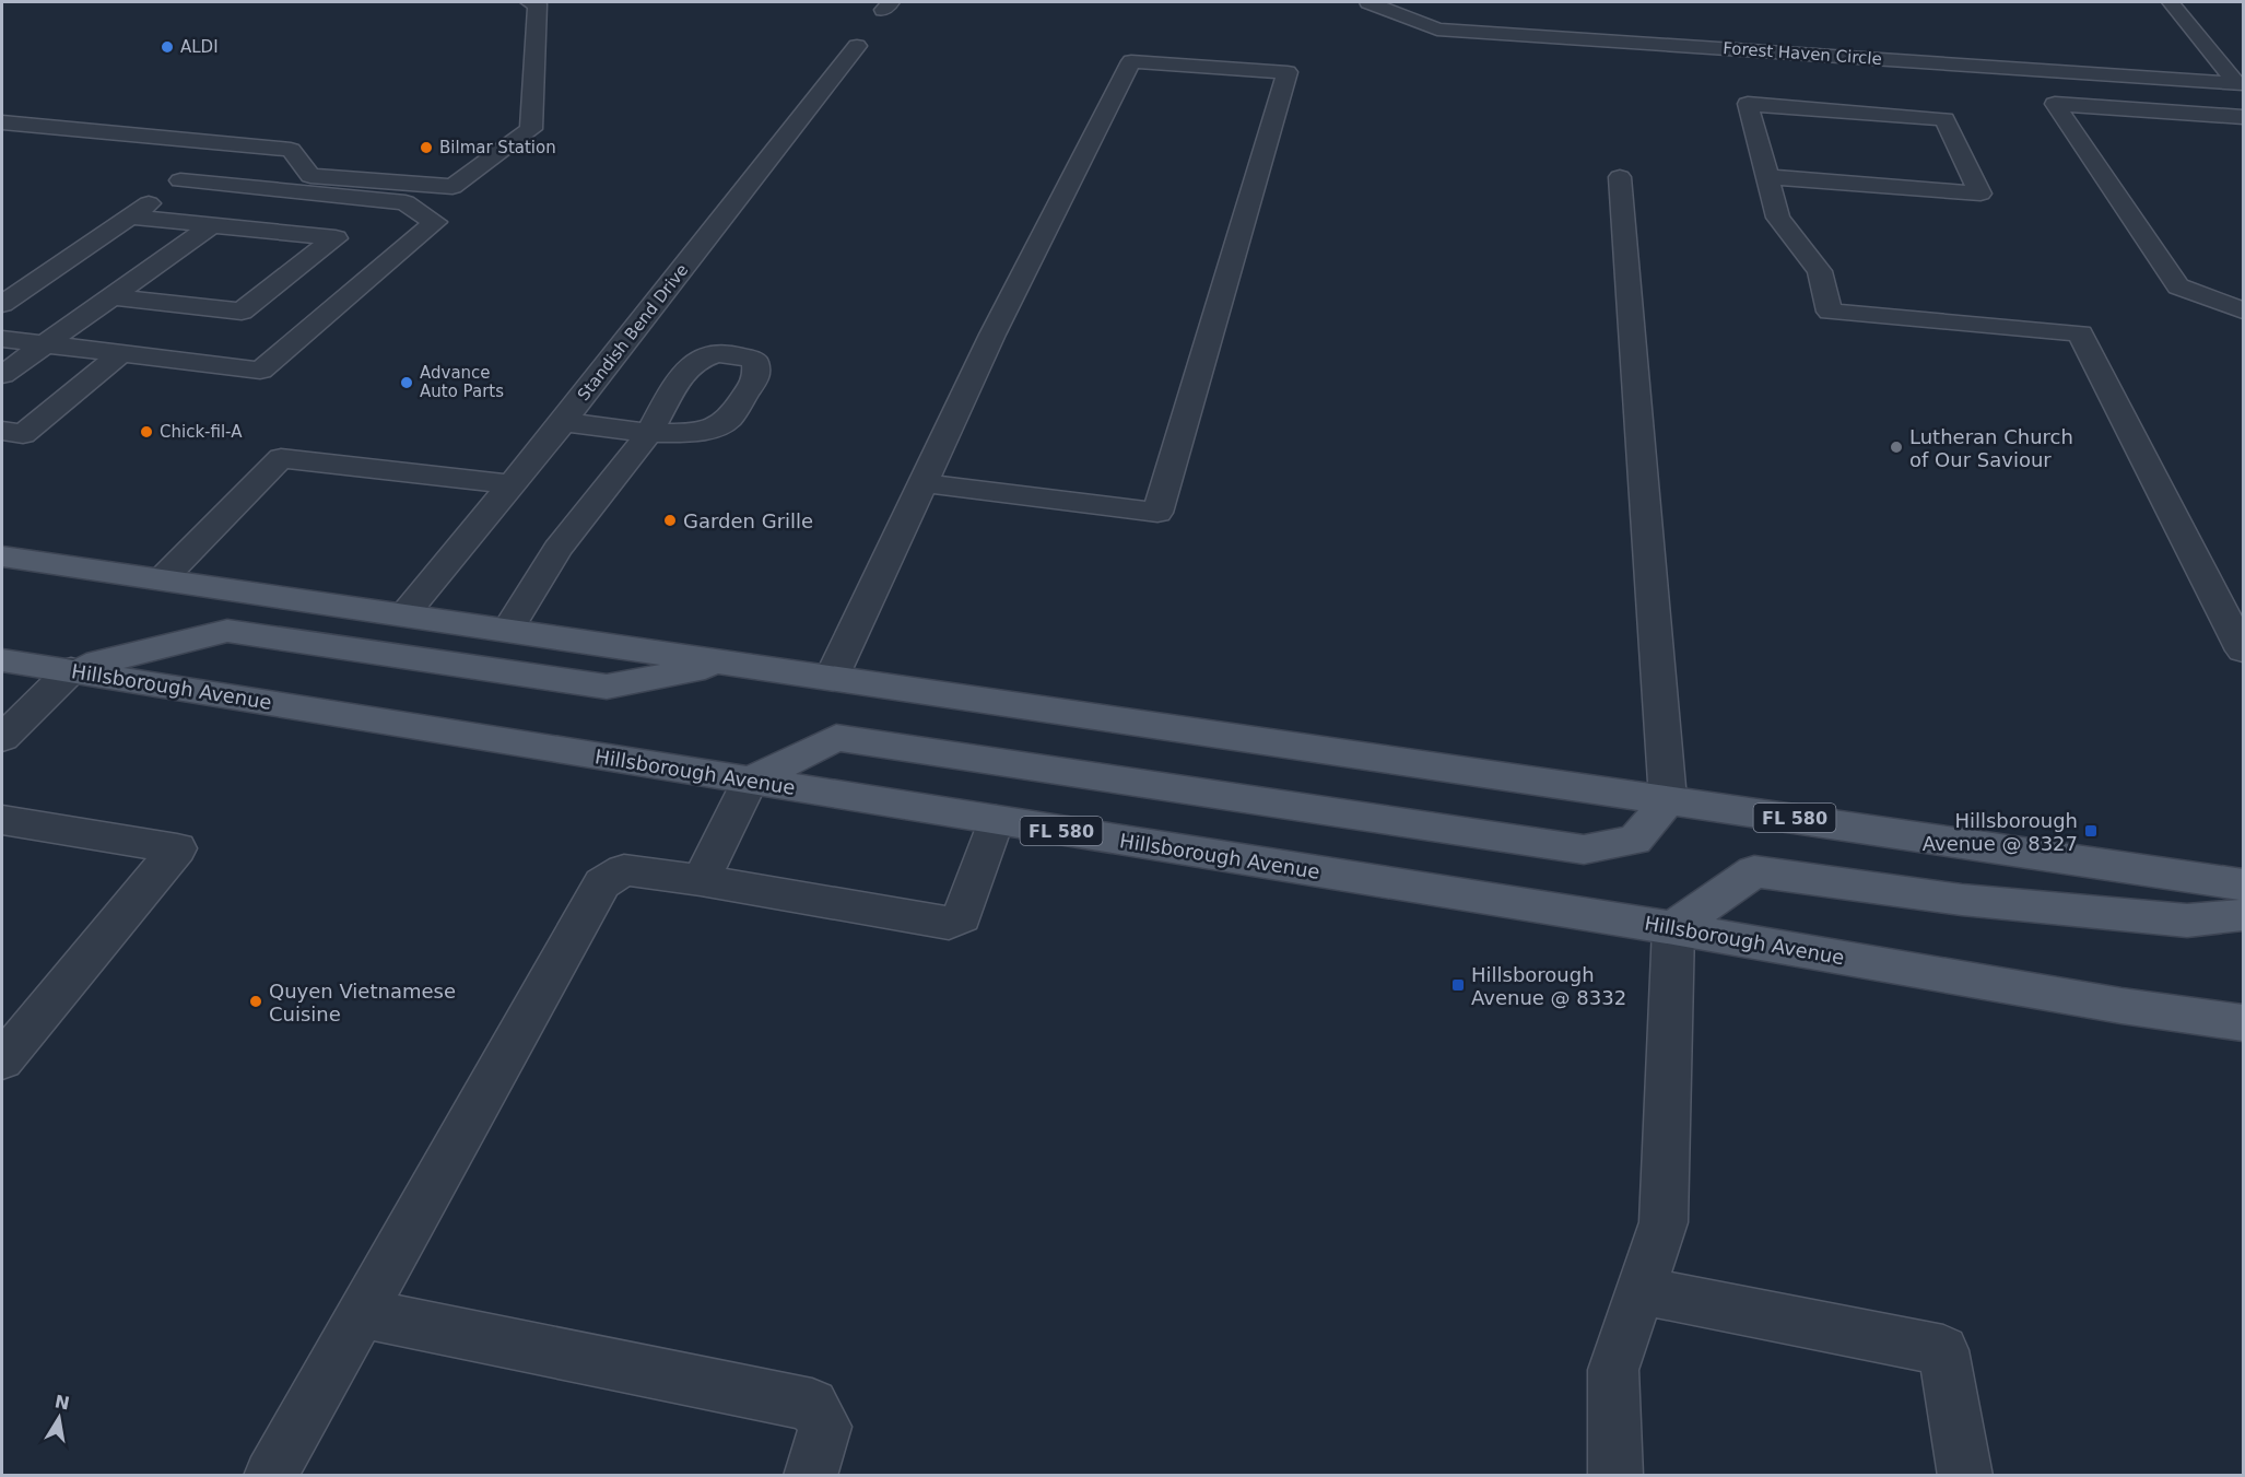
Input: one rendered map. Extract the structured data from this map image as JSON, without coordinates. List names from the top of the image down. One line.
{"streets":{"main road":["Hillsborough Avenue","FL 580"],"street":["Forest Haven Circle","Standish Bend Drive"]},"crossings":[["Standish Bend Drive","FL 580"]],"places":{"other":["ALDI","Bilmar Station","Advance Auto Parts","Chick-fil-A","Lutheran Church of Our Saviour","Garden Grille","Quyen Vietnamese Cuisine"],"transit":["Hillsborough Avenue @ 8327","Hillsborough Avenue @ 8332"]},"north":"top"}
